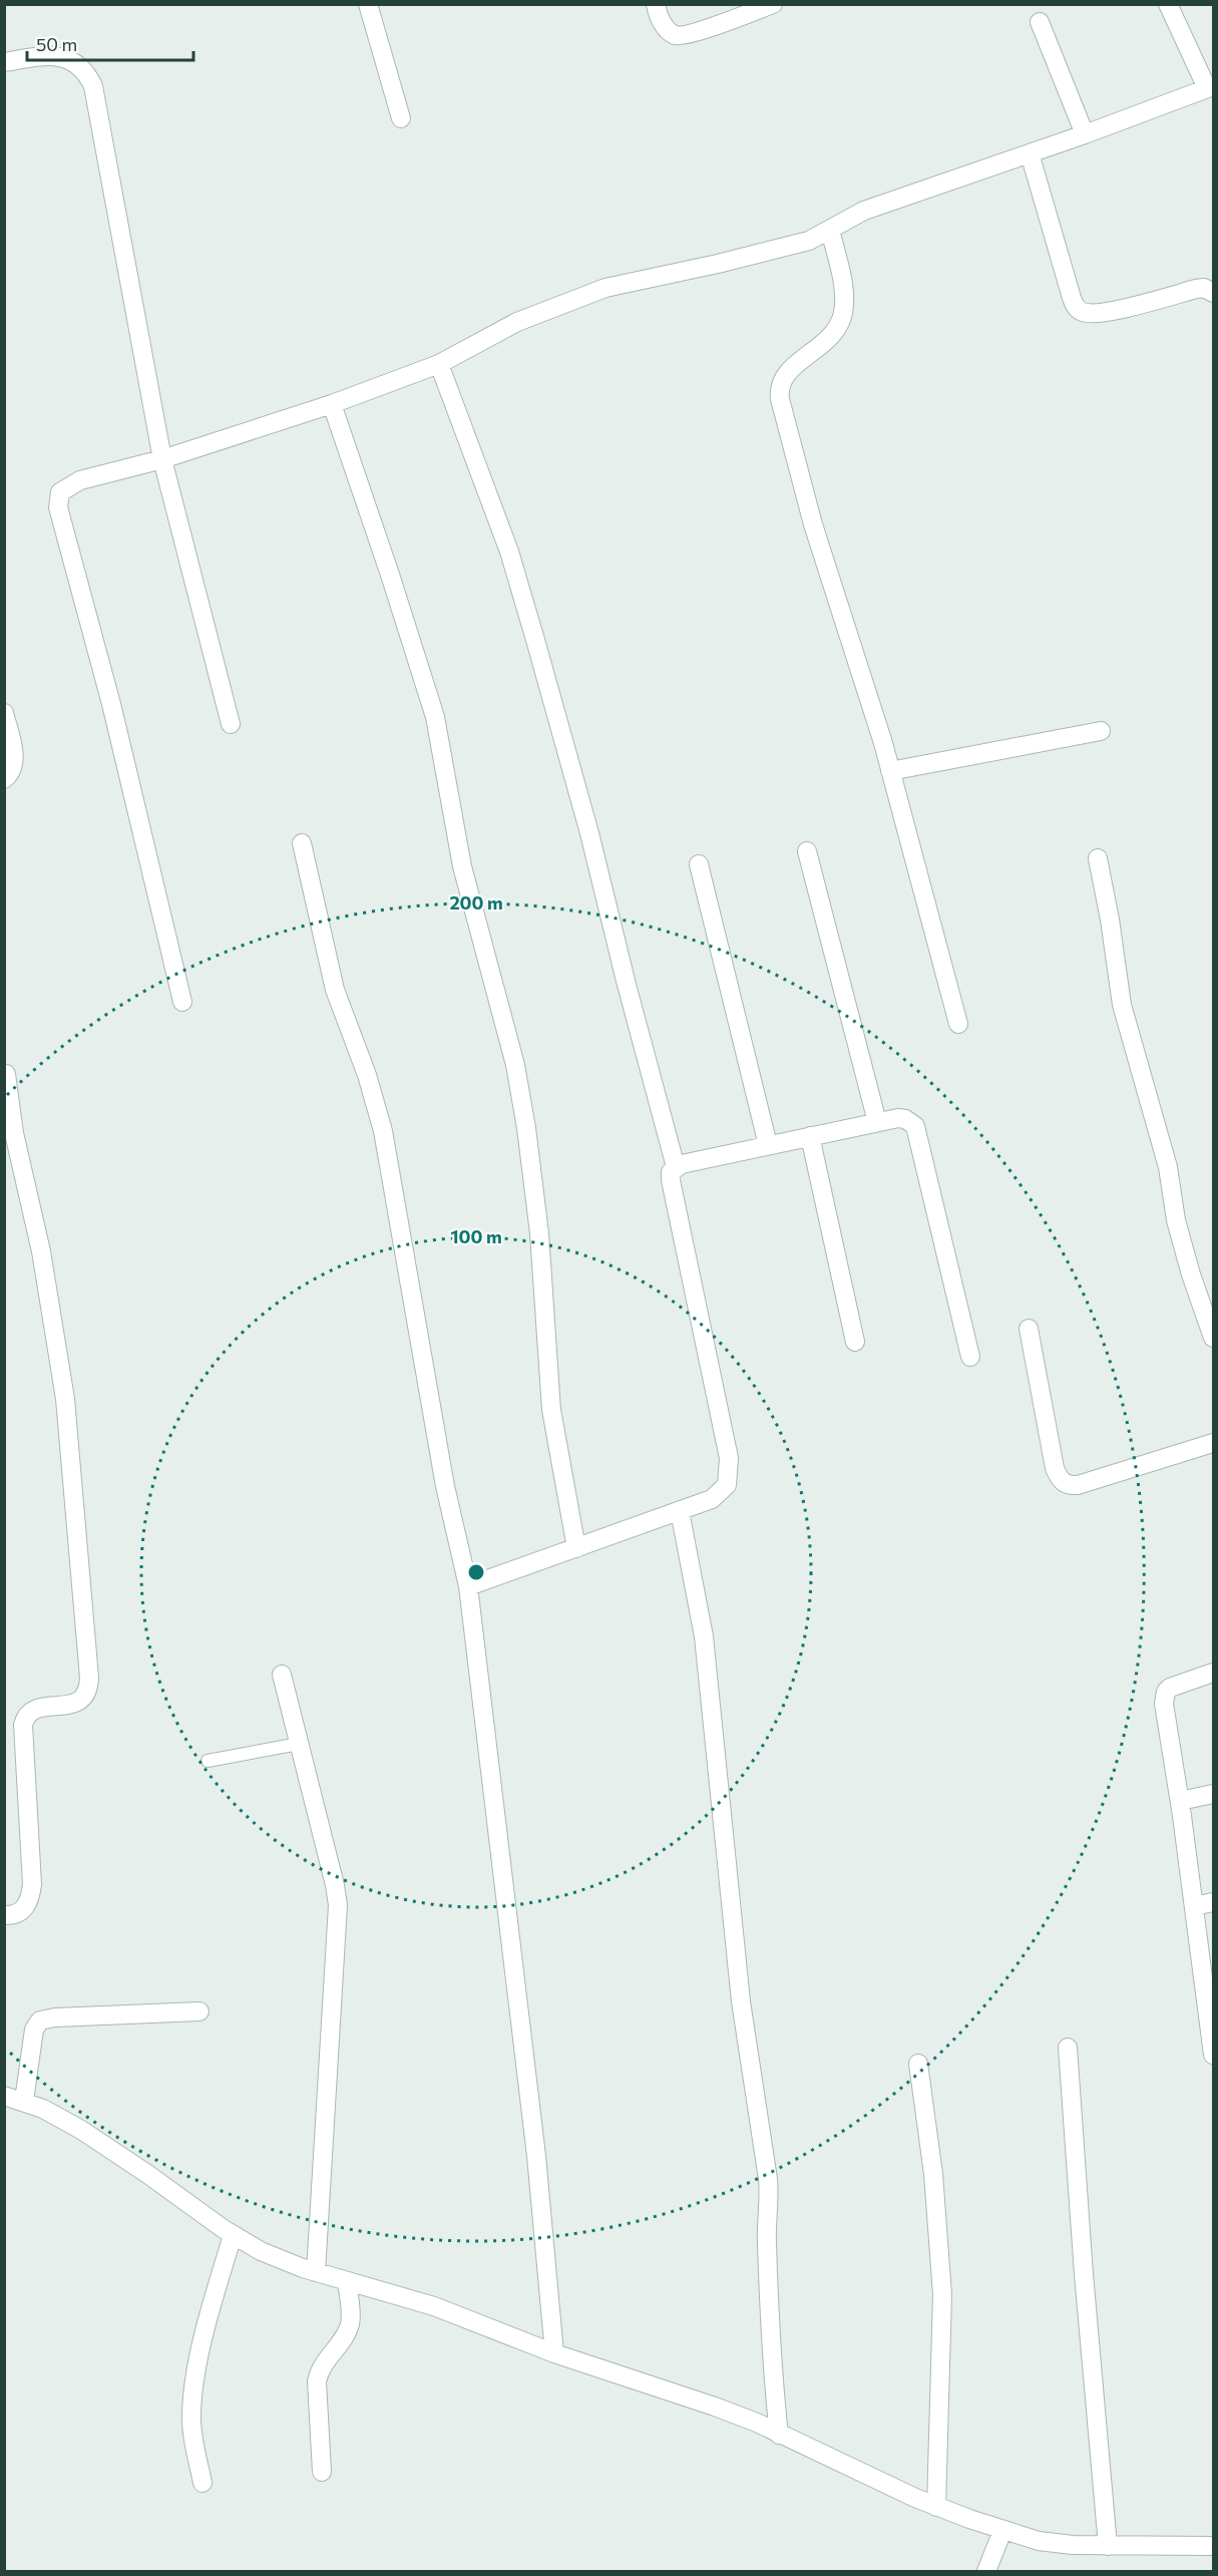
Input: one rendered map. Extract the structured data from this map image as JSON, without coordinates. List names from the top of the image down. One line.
{"scale_bar":"50 m","rings":["200 m","100 m"]}
